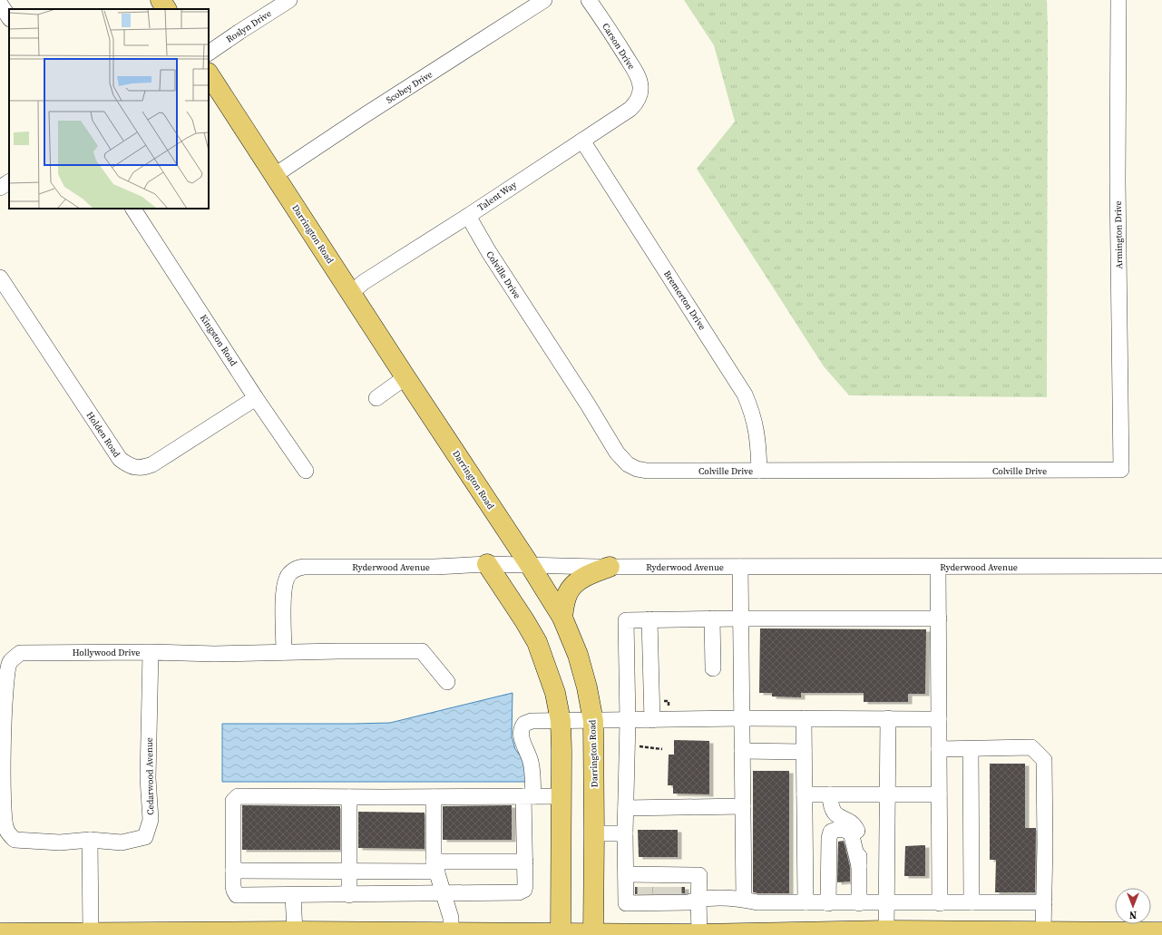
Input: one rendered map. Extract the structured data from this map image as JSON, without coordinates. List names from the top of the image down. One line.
{"streets":{"main road":["Darrington Road"],"street":["Roslyn Drive","Carson Drive","Scobey Drive","Talent Way","Armington Drive","Colville Drive","Bremerton Drive","Kingston Road","Holden Road","Ryderwood Avenue","Hollywood Drive","Cedarwood Avenue"]},"crossings":[["Carson Drive","Talent Way"],["Scobey Drive","Darrington Road"],["Talent Way","Darrington Road"],["Talent Way","Colville Drive"],["Talent Way","Bremerton Drive"],["Darrington Road","Ryderwood Avenue"],["Armington Drive","Colville Drive"],["Colville Drive","Bremerton Drive"],["Kingston Road","Holden Road"],["Ryderwood Avenue","Hollywood Drive"],["Hollywood Drive","Cedarwood Avenue"]],"north":"bottom"}
